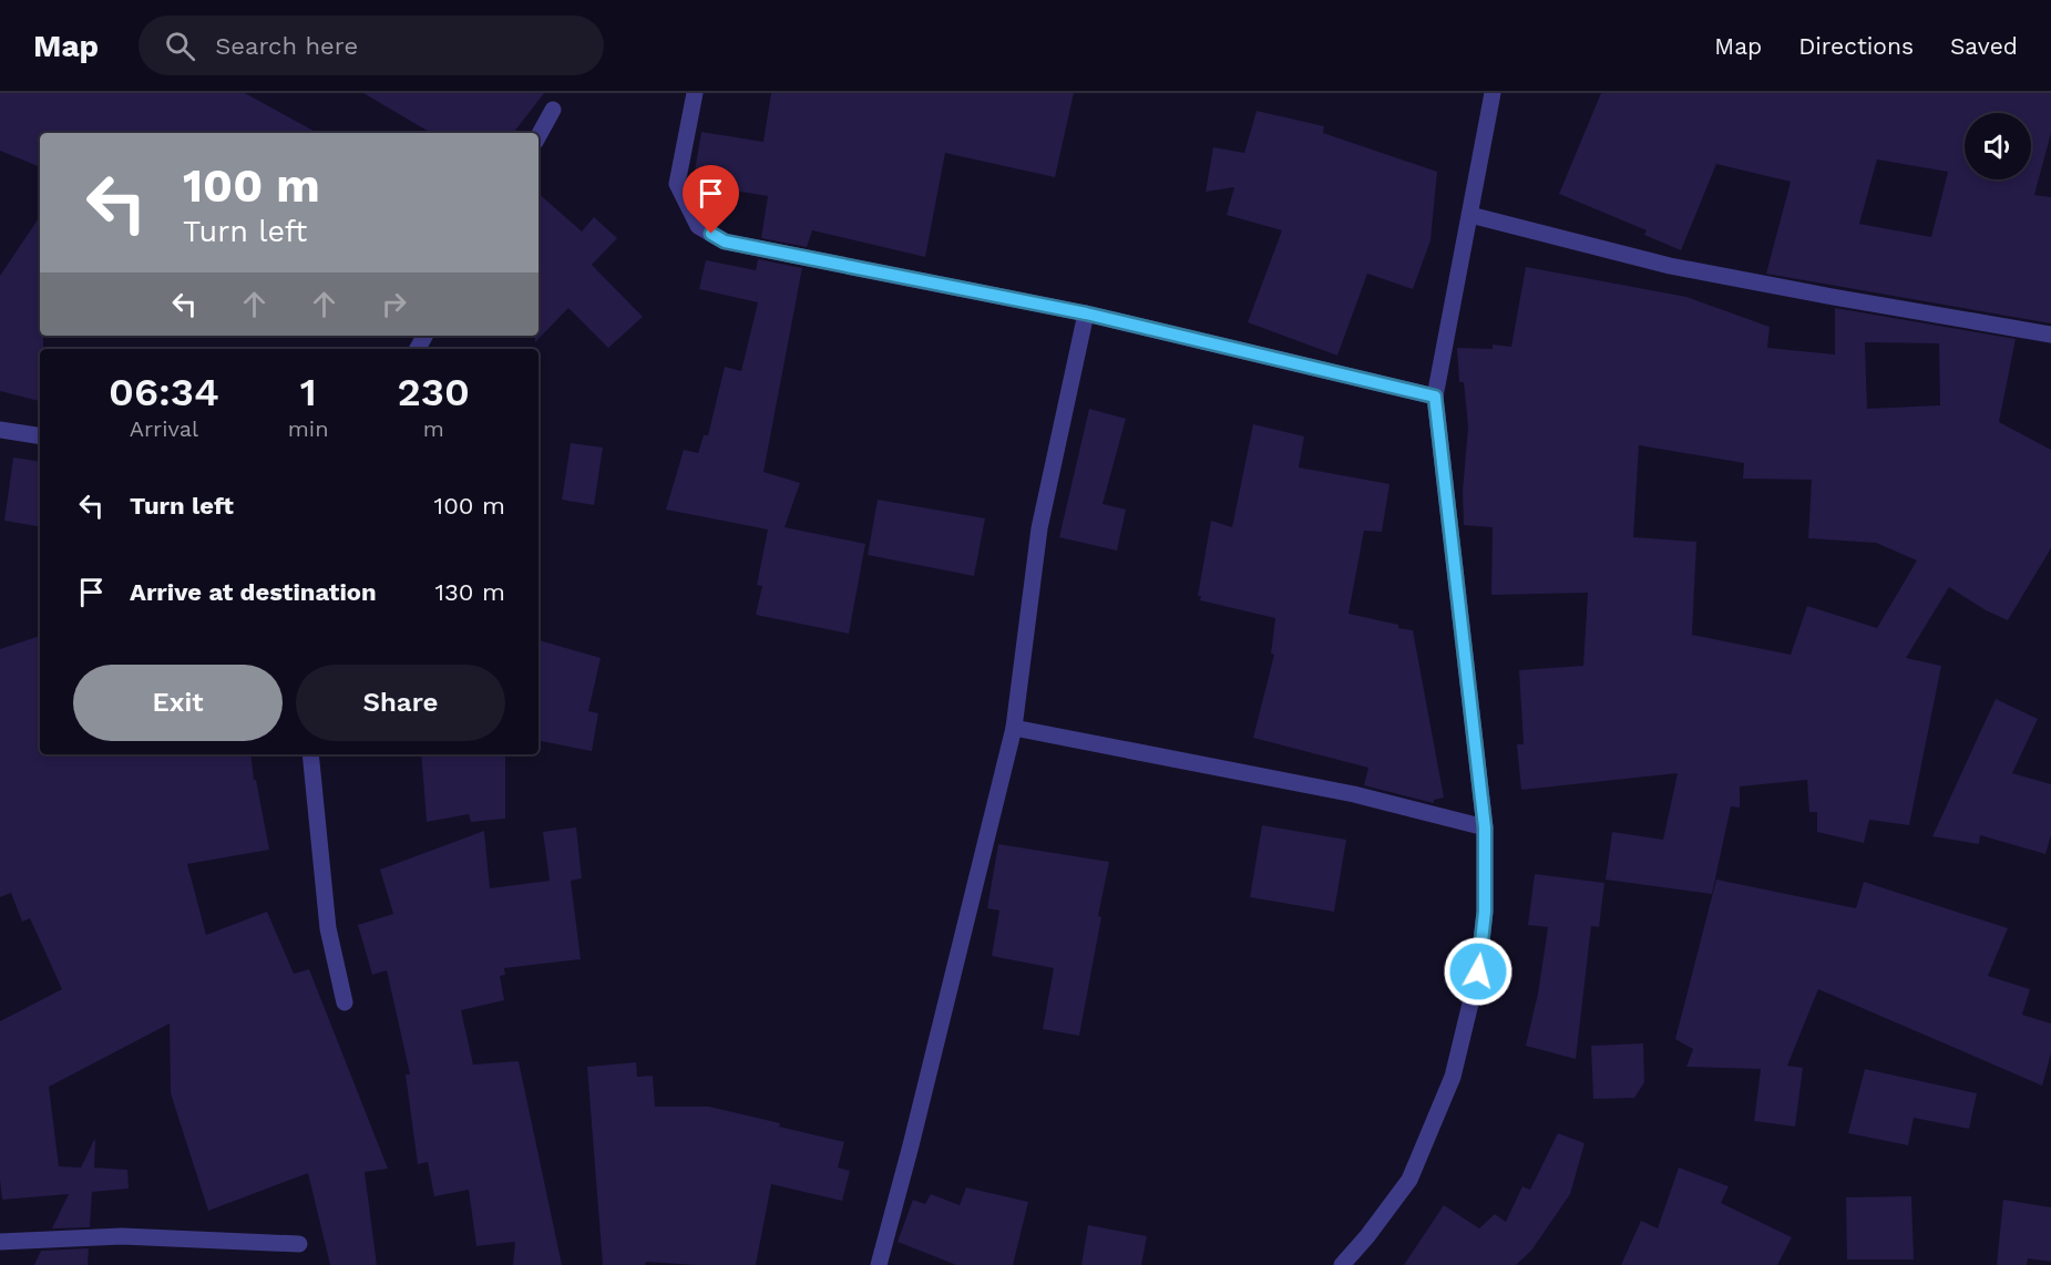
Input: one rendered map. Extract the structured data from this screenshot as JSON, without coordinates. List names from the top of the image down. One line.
{"page":{"header":"Map","search":"Search here","nav":["Map","Directions","Saved"],"turn":["100 m","Turn left"],"eta":["06:34","Arrival","1","min","230","m"],"list":[{"name":"Turn left","value":"100 m"},{"name":"Arrive at destination","value":"130 m"}],"buttons":["Exit","Share"]}}
